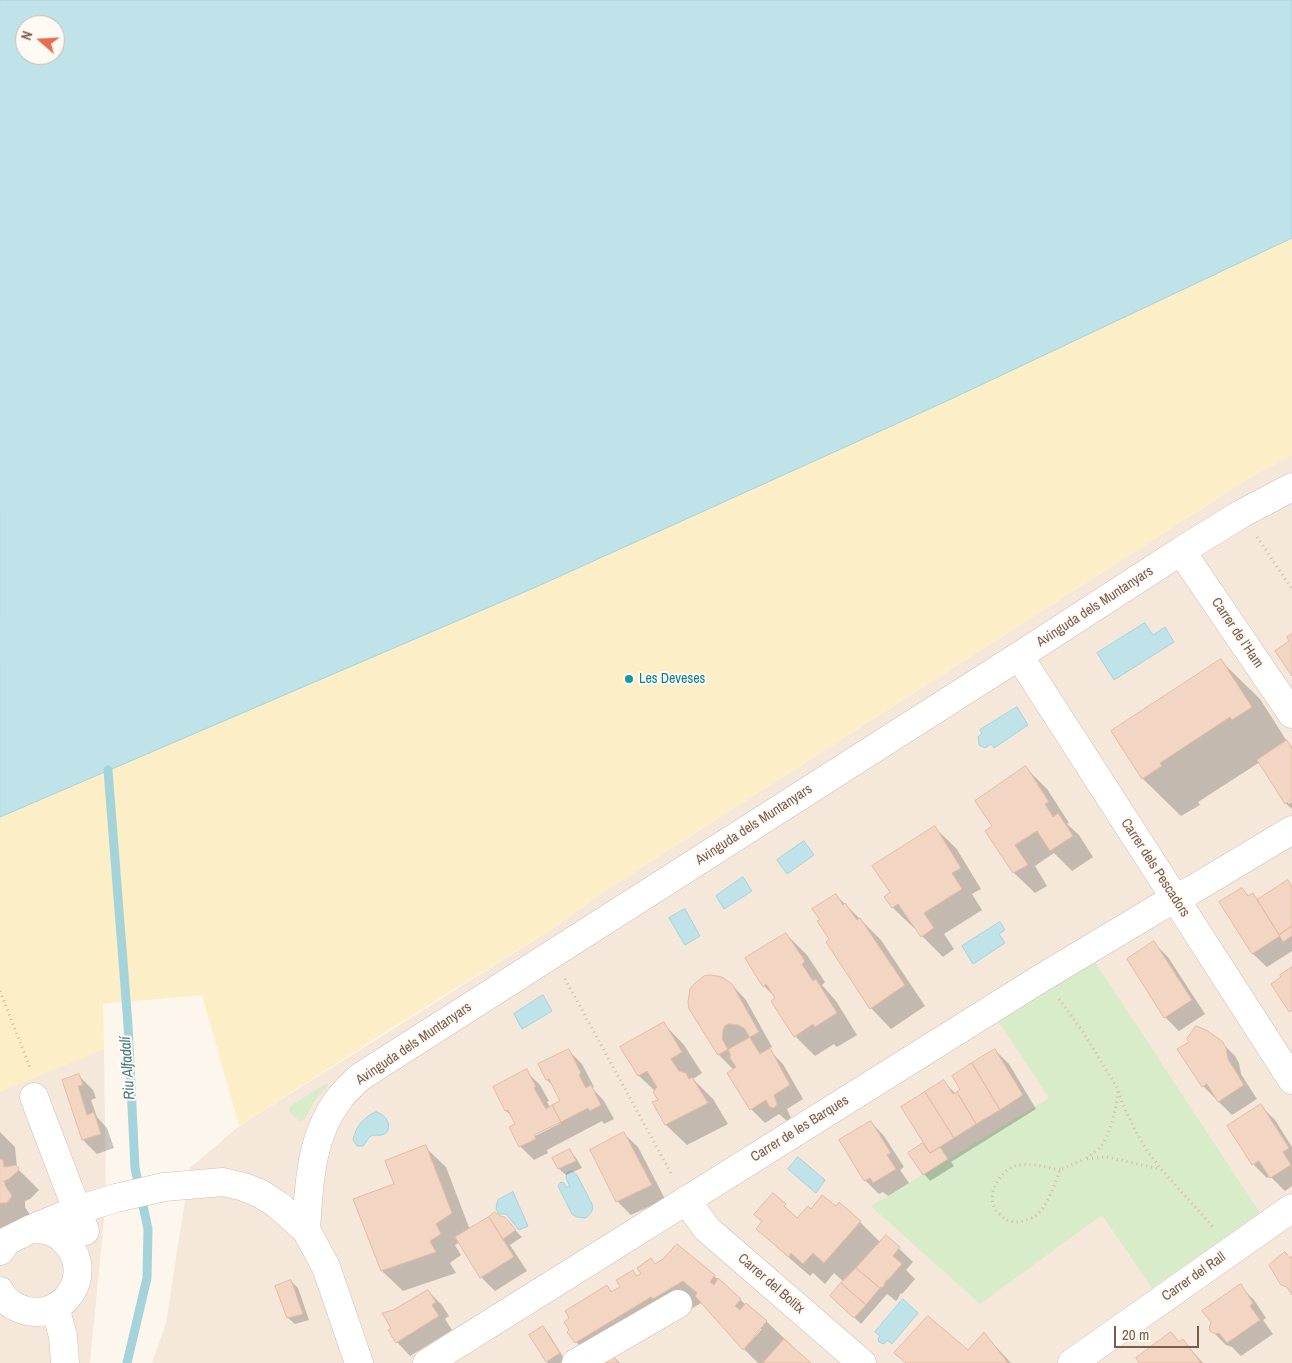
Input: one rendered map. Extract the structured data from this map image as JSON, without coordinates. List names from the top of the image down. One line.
{"streets":{"street":["Avinguda dels Muntanyars","Carrer de l’Ham","Carrer dels Pescadors","Carrer de les Barques","Carrer del Rall","Carrer del Bolitx"]},"crossings":[["Avinguda dels Muntanyars","Carrer de l’Ham"],["Avinguda dels Muntanyars","Carrer dels Pescadors"],["Carrer dels Pescadors","Carrer de les Barques"],["Carrer de les Barques","Carrer del Bolitx"]],"water":["Riu Alfadalí"],"places":["Les Deveses"],"scale_bar":"20 m","north":"left"}
